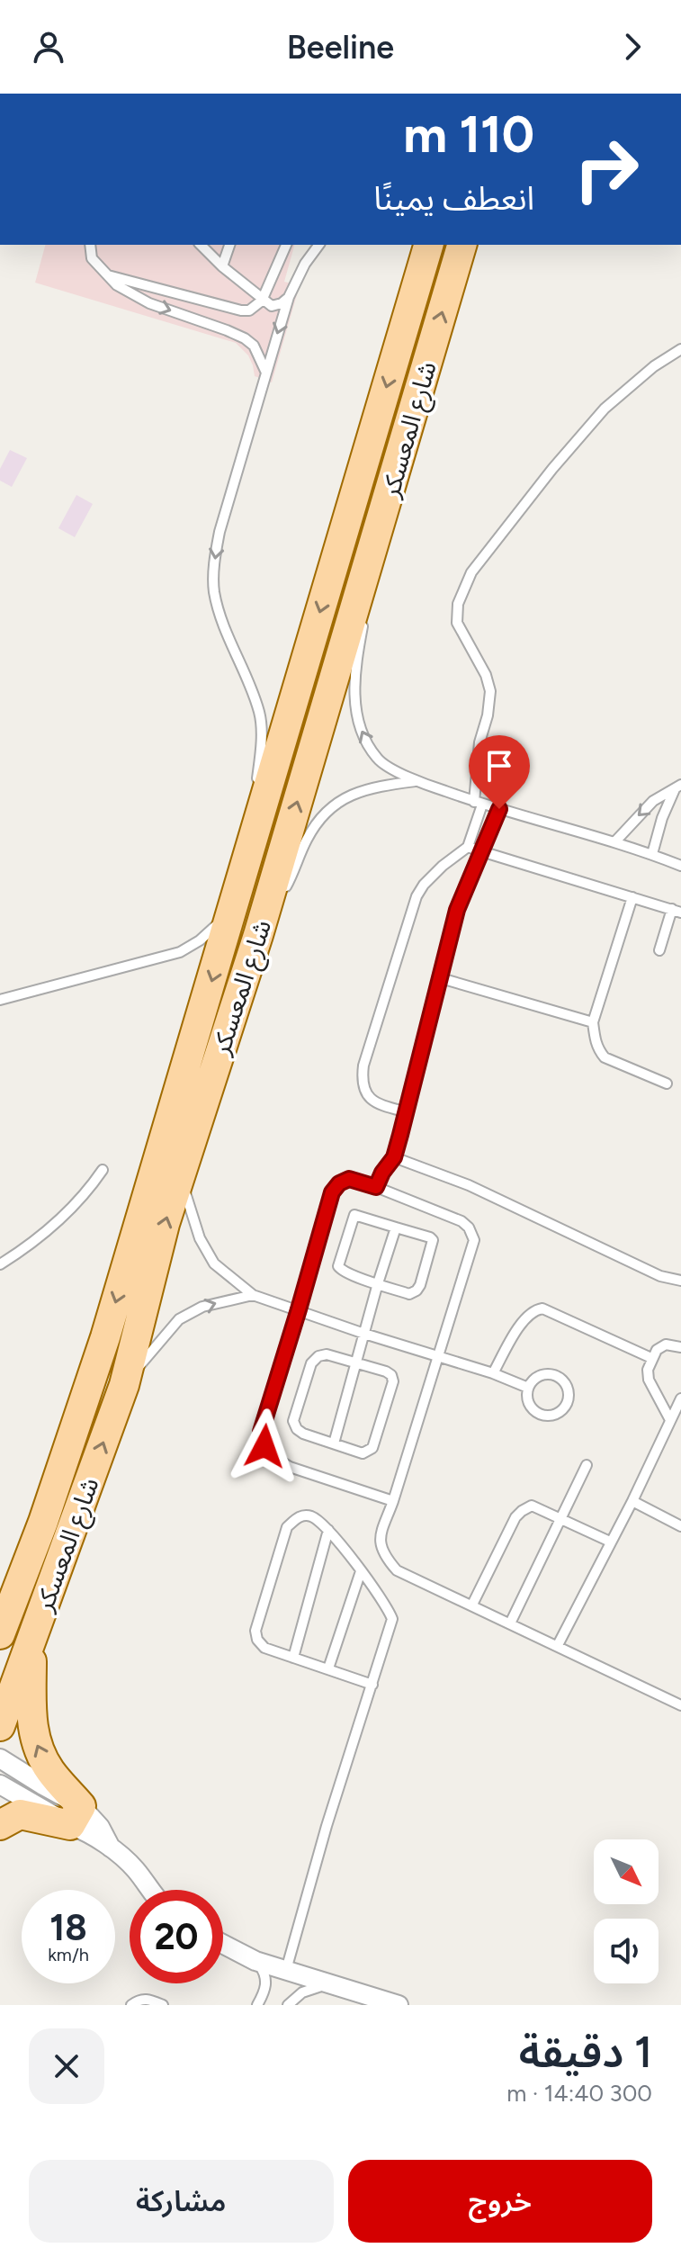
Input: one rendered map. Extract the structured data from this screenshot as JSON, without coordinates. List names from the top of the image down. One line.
{"streets":{"main road":["شارع المعسكر"]},"north":"bottom right","page":{"header":"Beeline","turn":["110 m","انعطف يمينًا"],"speed":"18 km/h","limit":"20","heading":["1 دقيقة","300 m · 14:40"],"buttons":["خروج","مشاركة"]}}
